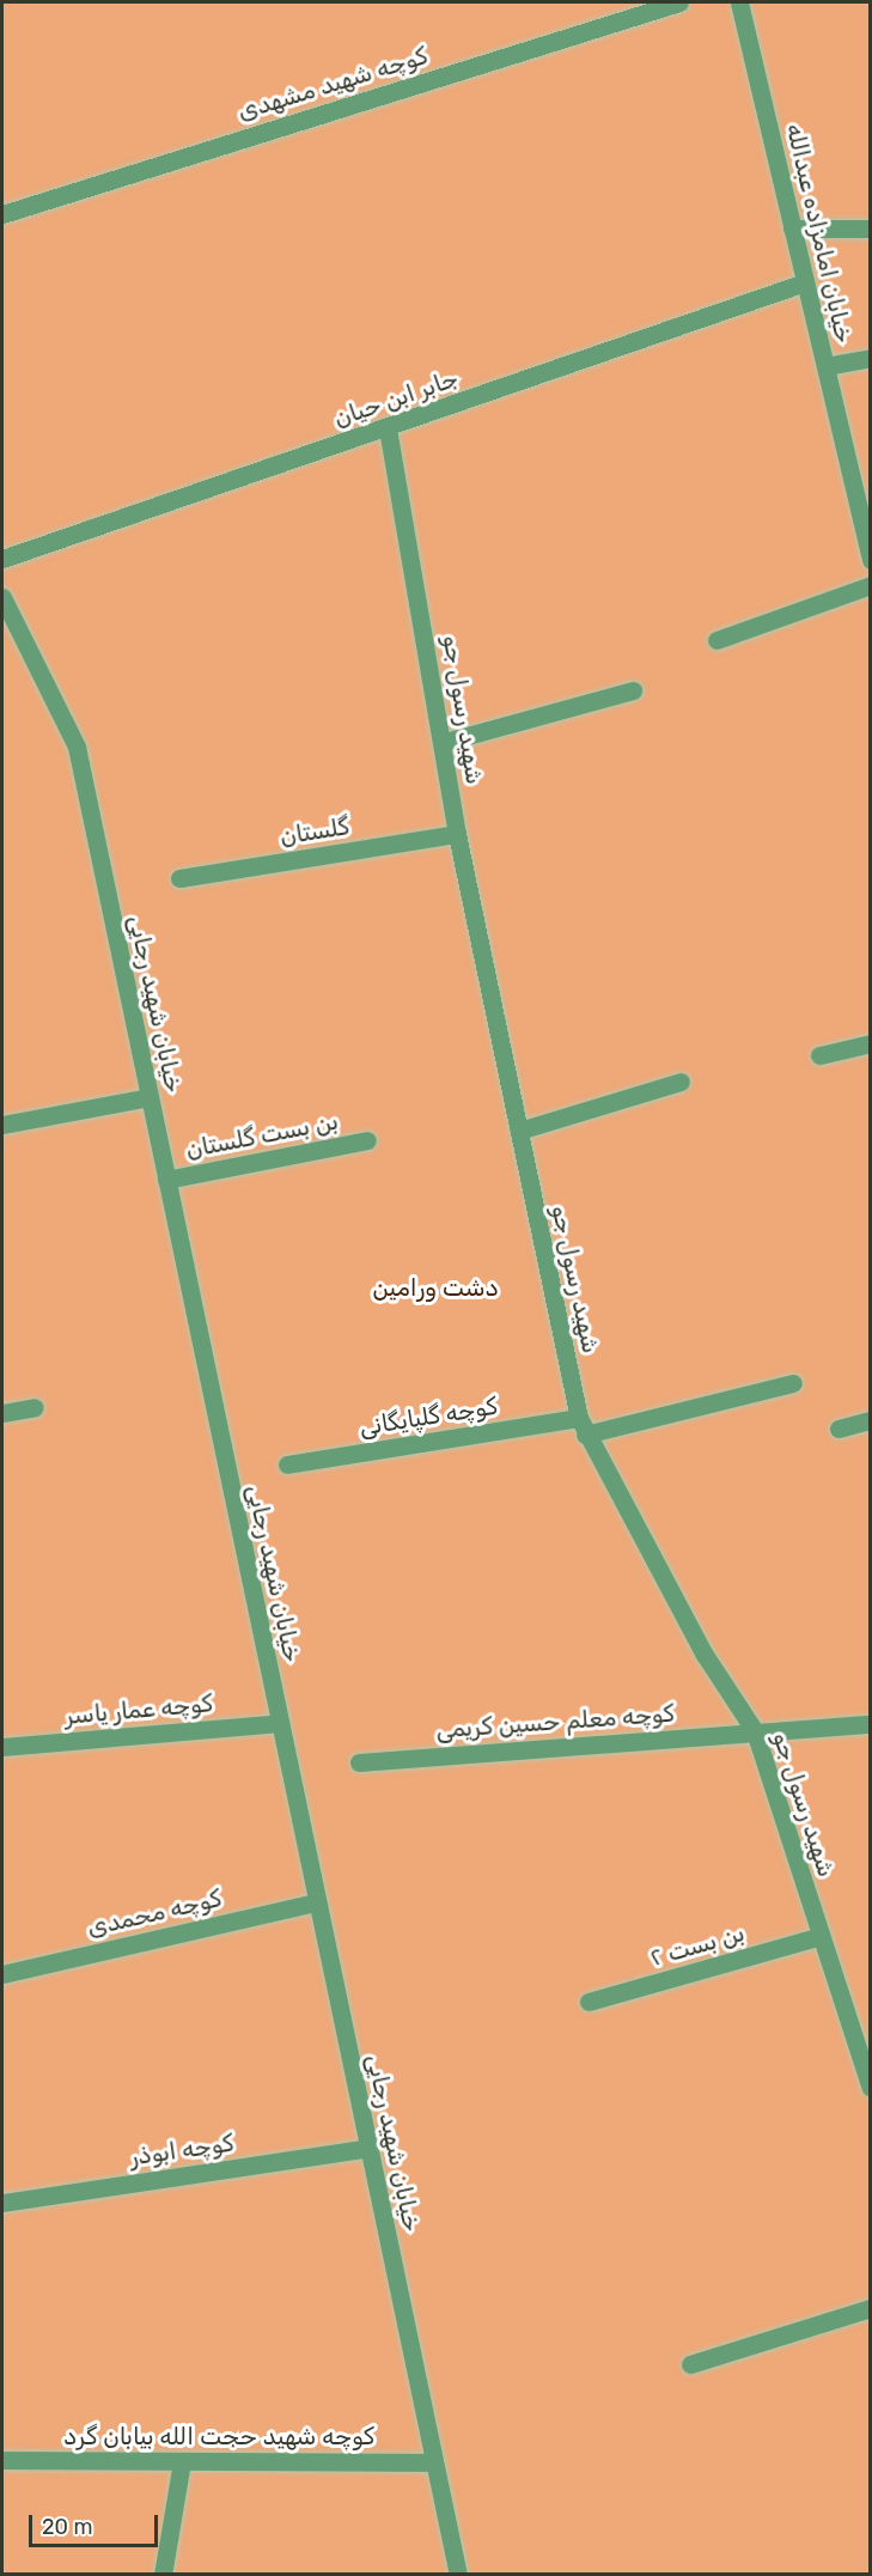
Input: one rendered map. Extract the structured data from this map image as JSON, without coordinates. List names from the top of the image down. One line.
{"streets":{"street":["کوچه شهید مشهدی","خیابان امامزاده عبدالله","جابر ابن حیان","شهید رسول جو","گلستان","خیابان شهید رجایی","بن بست گلستان","کوچه گلپایگانی","کوچه عمار یاسر","کوچه معلم حسین کریمی","کوچه محمدی","بن بست ۲","کوچه ابوذر","کوچه شهید حجت الله بیابان گرد"]},"crossings":[["خیابان امامزاده عبدالله","جابر ابن حیان"],["جابر ابن حیان","شهید رسول جو"],["شهید رسول جو","گلستان"],["شهید رسول جو","کوچه گلپایگانی"],["شهید رسول جو","کوچه معلم حسین کریمی"],["شهید رسول جو","بن بست ۲"],["خیابان شهید رجایی","بن بست گلستان"],["خیابان شهید رجایی","کوچه عمار یاسر"],["خیابان شهید رجایی","کوچه محمدی"],["خیابان شهید رجایی","کوچه ابوذر"],["خیابان شهید رجایی","کوچه شهید حجت الله بیابان گرد"]],"parks":["دشت ورامین"],"scale_bar":"20 m"}
